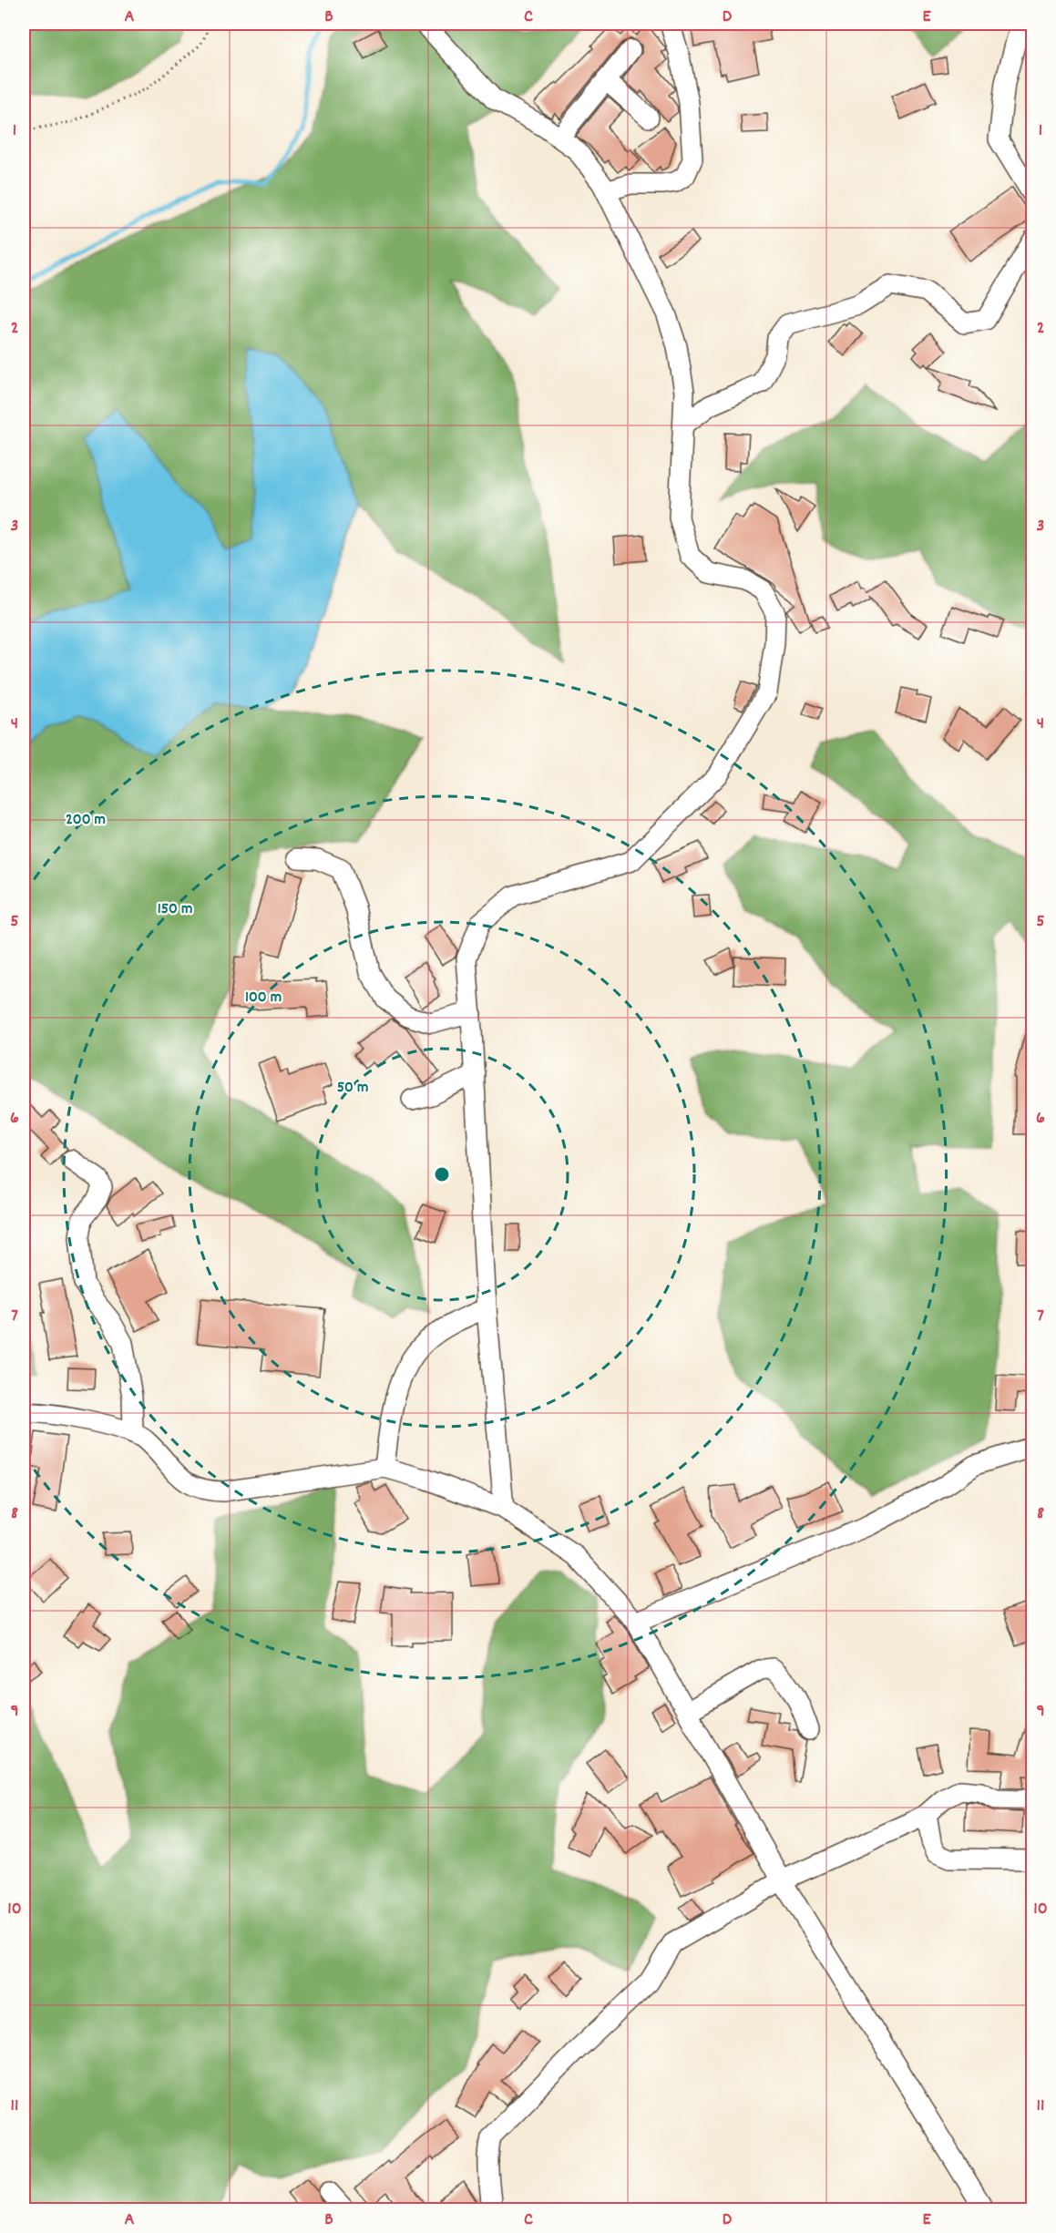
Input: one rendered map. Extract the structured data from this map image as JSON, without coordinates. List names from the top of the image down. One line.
{"grid":{"columns":["A","B","C","D","E"],"rows":["1","2","3","4","5","6","7","8","9","10","11"]},"rings":["200 m","150 m","100 m","50 m"]}
